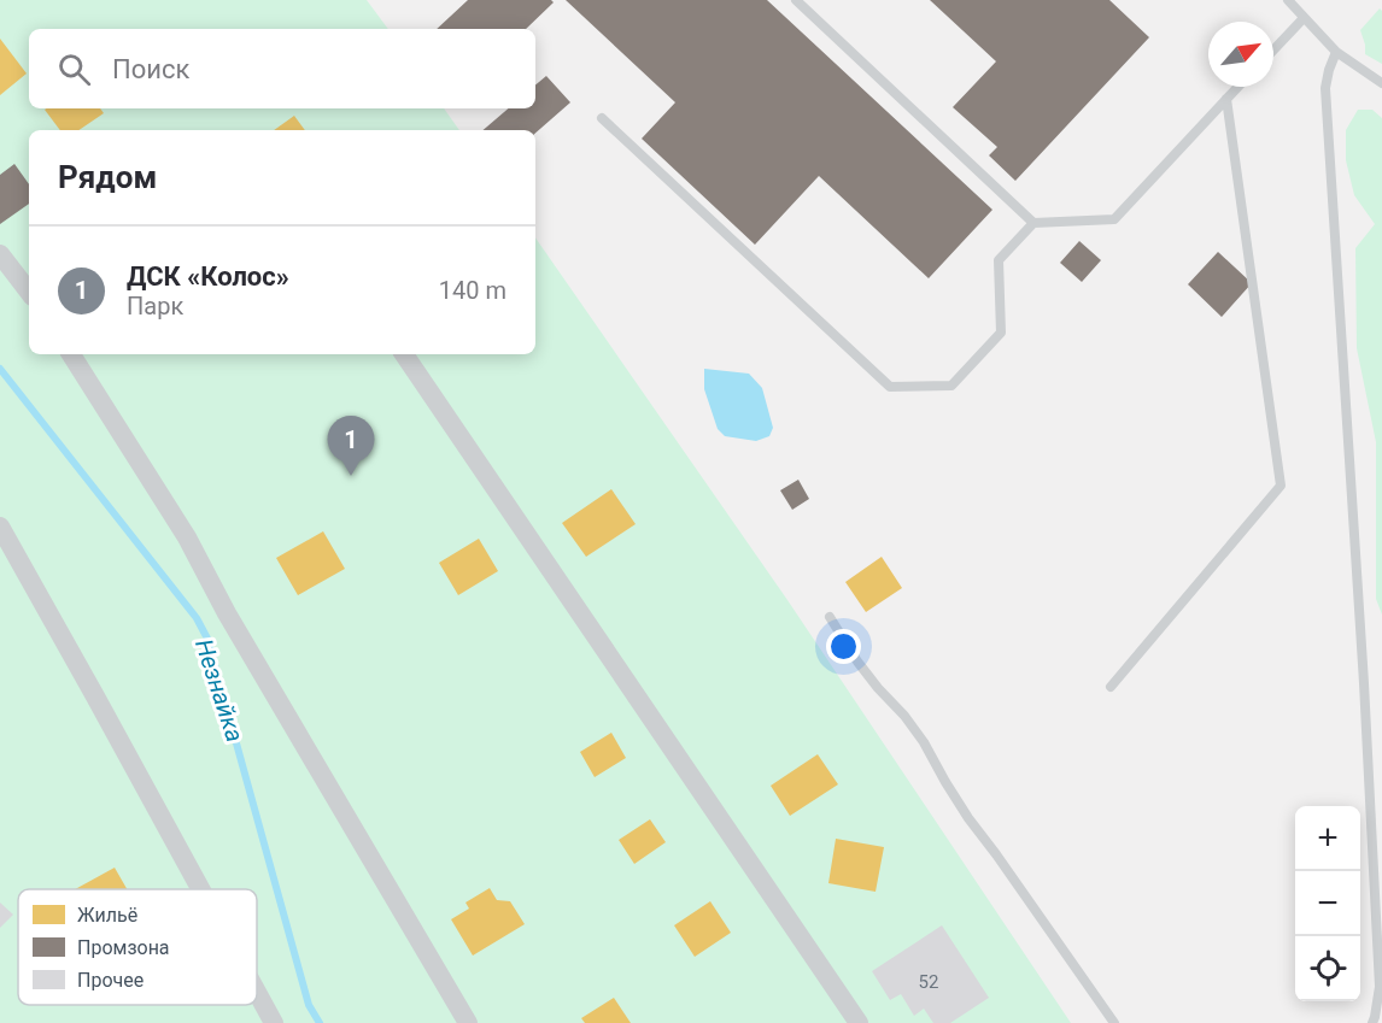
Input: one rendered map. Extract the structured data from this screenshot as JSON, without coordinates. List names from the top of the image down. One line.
{"water":["Незнайка"],"house_numbers":["52"],"legend":["Жильё","Промзона","Прочее"],"north":"top right","page":{"search":"Поиск","heading":"Рядом","list":[{"mark":"1","name":"ДСК «Колос»","note":"Парк","value":"140 m"}],"pins":"1","map_buttons":["+","−"]}}
